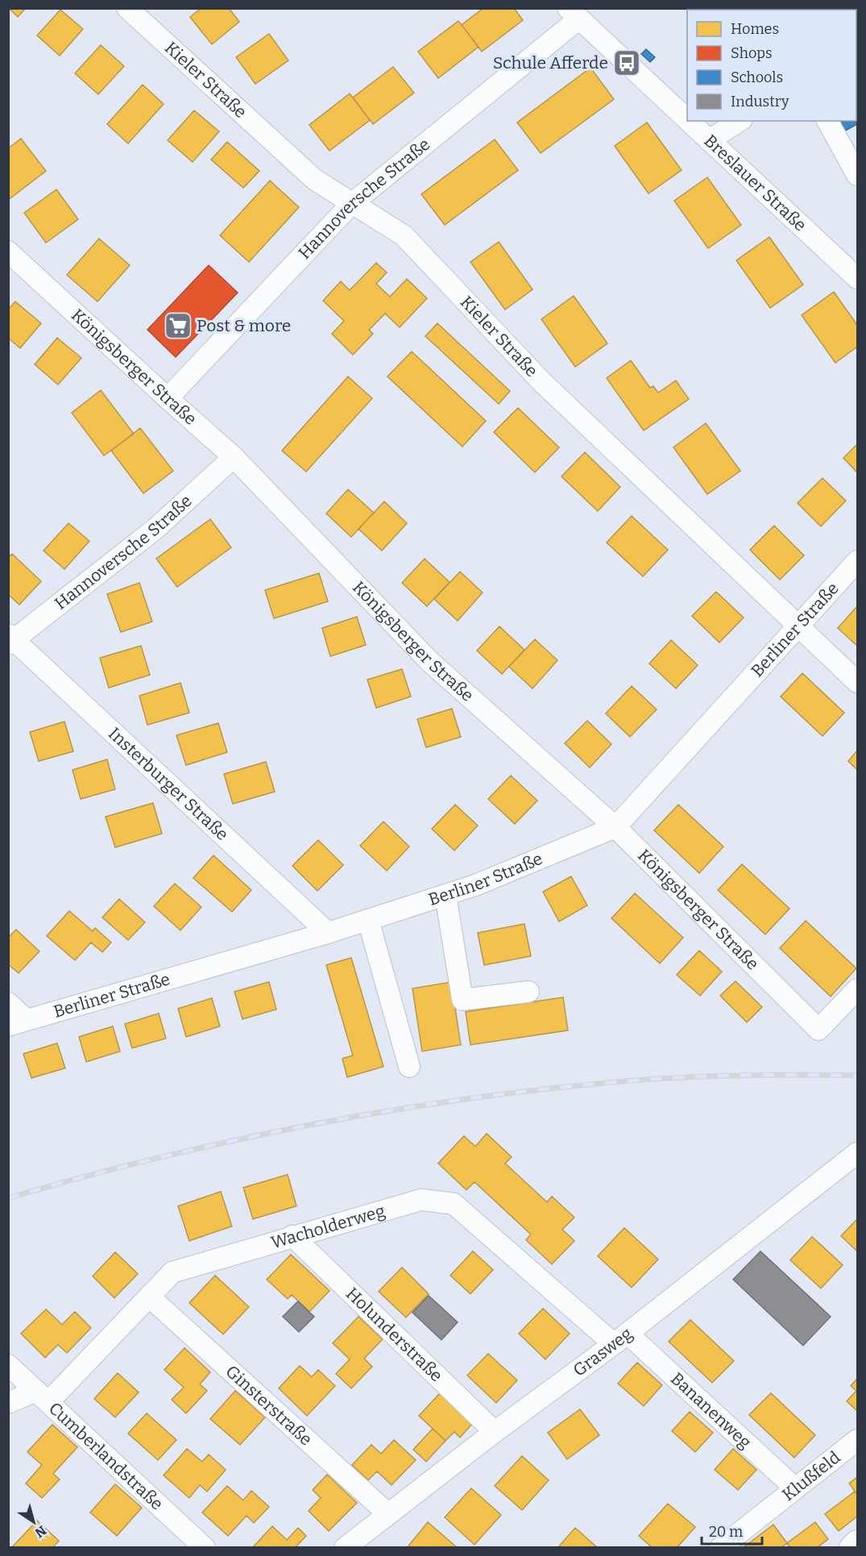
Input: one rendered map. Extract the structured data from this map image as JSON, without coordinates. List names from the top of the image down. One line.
{"streets":{"street":["Kieler Straße","Breslauer Straße","Hannoversche Straße","Königsberger Straße","Berliner Straße","Insterburger Straße","Wacholderweg","Holunderstraße","Grasweg","Ginsterstraße","Bananenweg","Cumberlandstraße","Klußfeld"]},"crossings":[["Kieler Straße","Hannoversche Straße"],["Kieler Straße","Berliner Straße"],["Breslauer Straße","Hannoversche Straße"],["Hannoversche Straße","Königsberger Straße"],["Hannoversche Straße","Insterburger Straße"],["Königsberger Straße","Berliner Straße"],["Berliner Straße","Insterburger Straße"],["Wacholderweg","Holunderstraße"],["Wacholderweg","Grasweg"],["Wacholderweg","Ginsterstraße"],["Wacholderweg","Bananenweg"],["Wacholderweg","Cumberlandstraße"],["Holunderstraße","Grasweg"],["Grasweg","Ginsterstraße"],["Grasweg","Bananenweg"],["Bananenweg","Klußfeld"]],"places":{"bus stop":["Schule Afferde"],"supermarket":["Post & more"]},"legend":["Homes","Shops","Schools","Industry"],"scale_bar":"20 m","north":"bottom right"}
